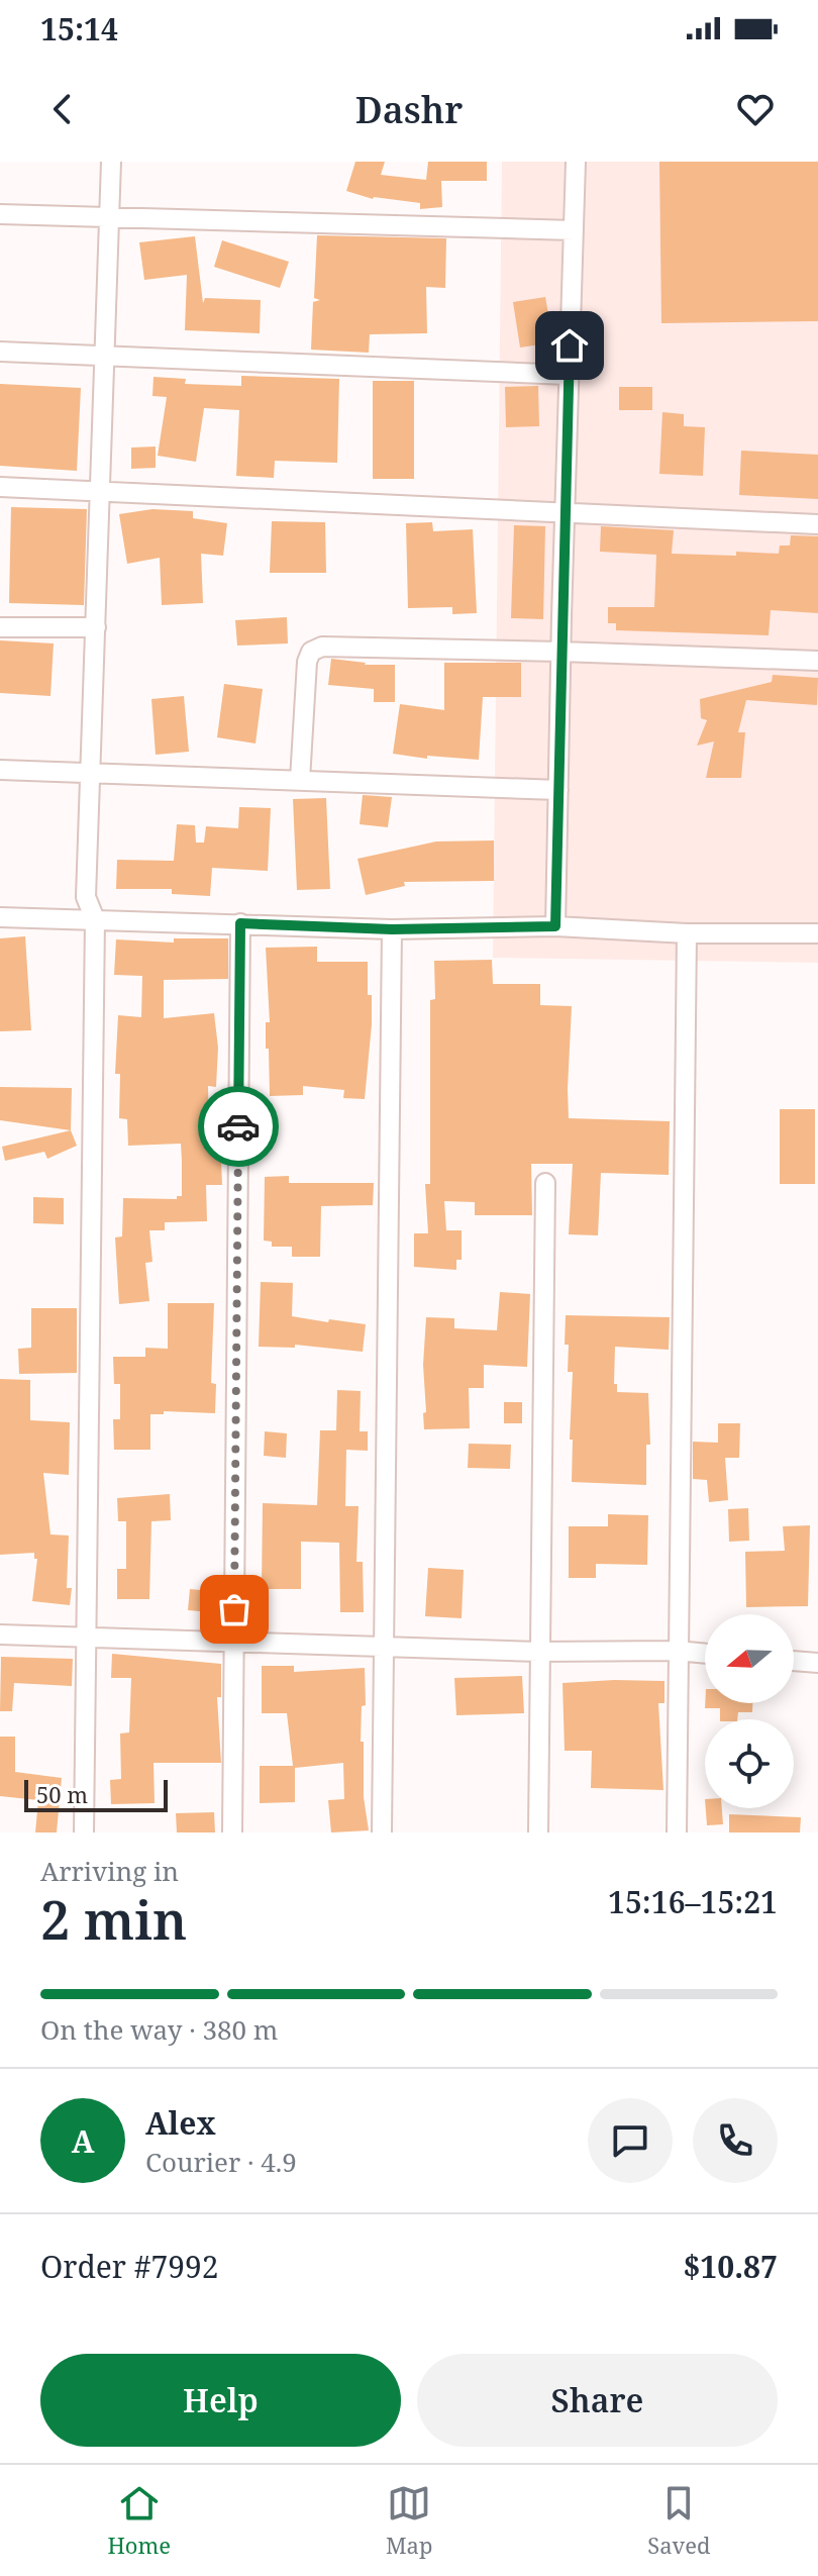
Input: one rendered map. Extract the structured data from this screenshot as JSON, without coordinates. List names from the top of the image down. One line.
{"scale_bar":"50 m","north":"left","page":{"status":"15:14","header":"Dashr","scale":"50 m","heading":["2 min","Arriving in","15:16–15:21"],"panel":["Alex","Courier · 4.9","Order #7992","$10.87"],"bar":"On the way · 380 m","round":"A","buttons":["Help","Share"],"tabs":["Home","Map","Saved"]}}
